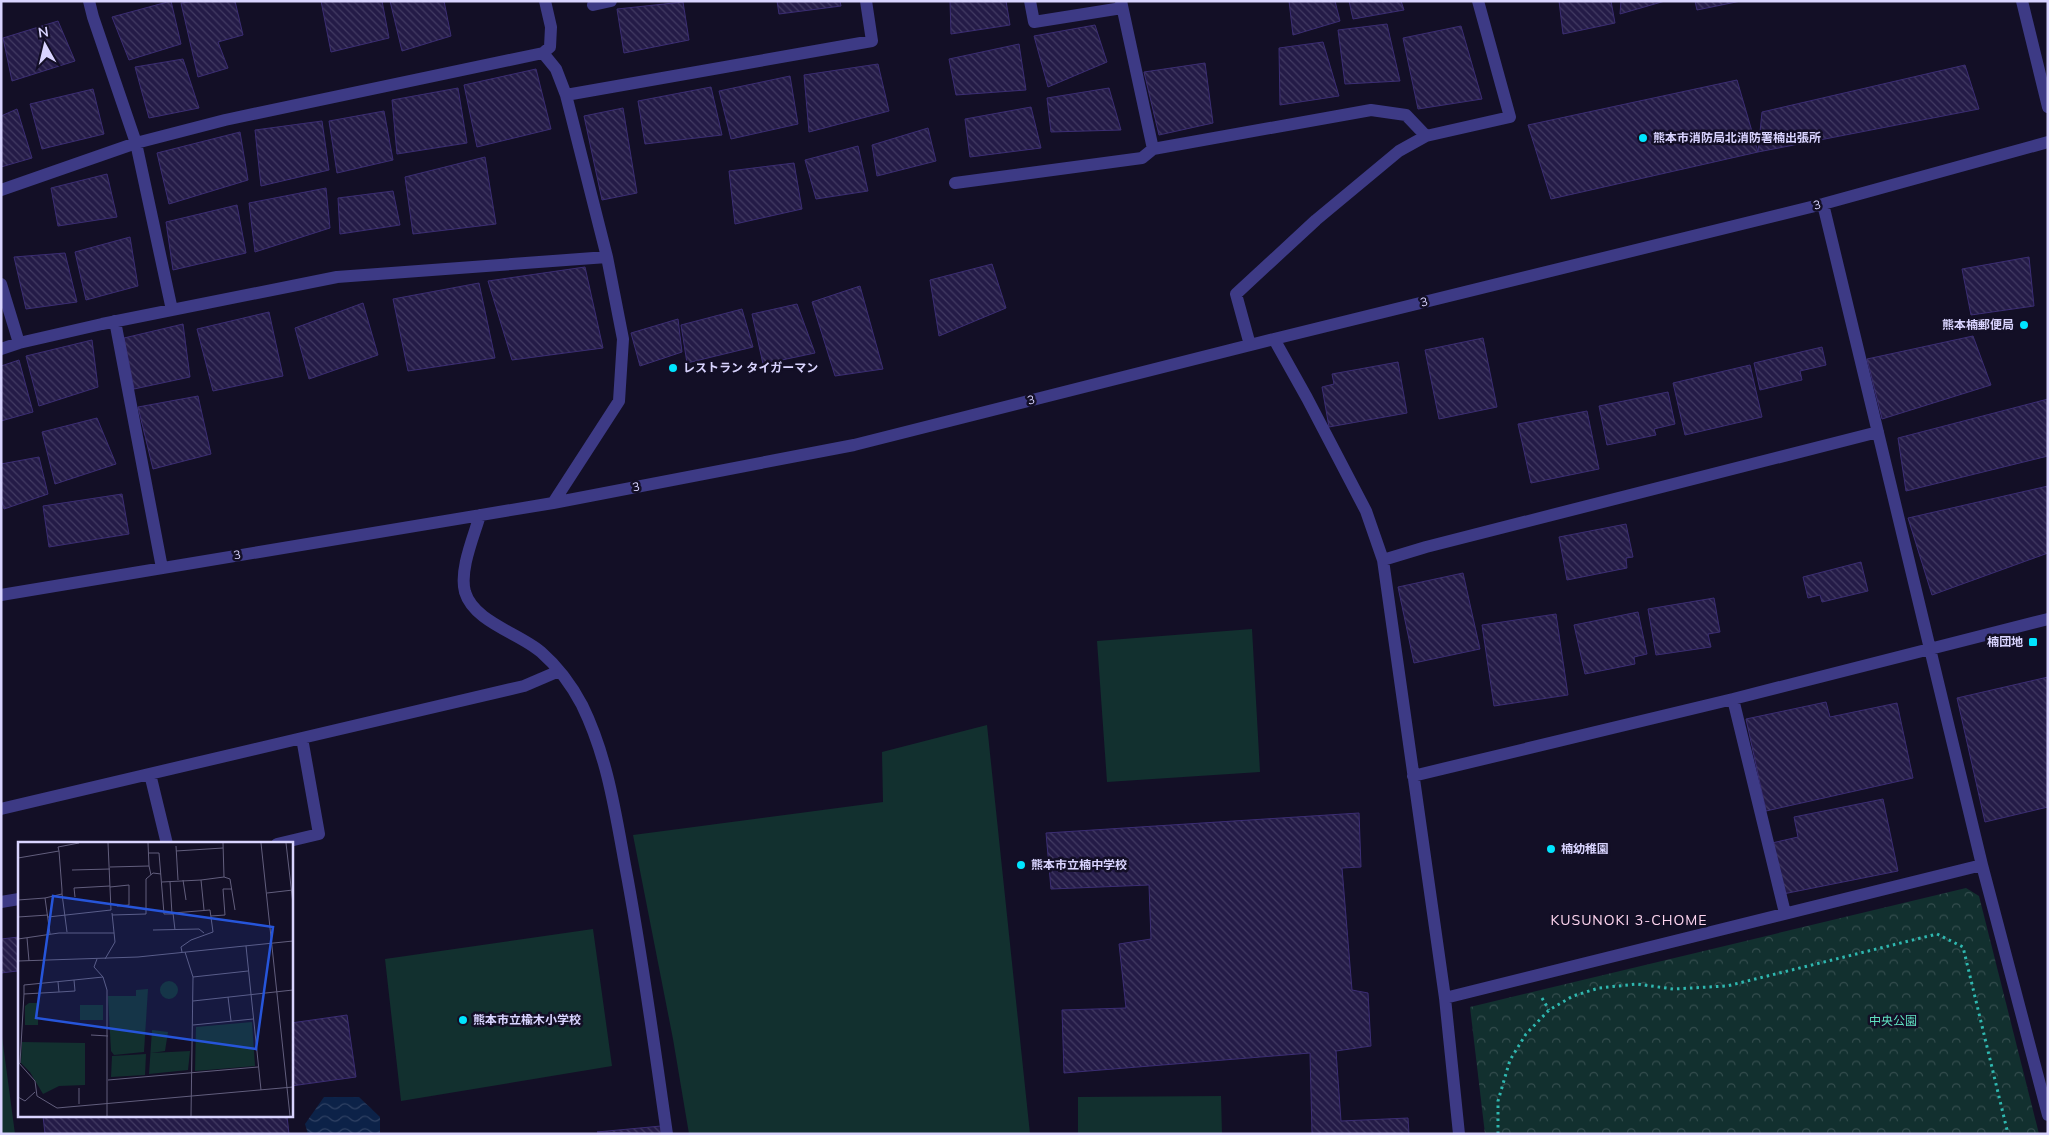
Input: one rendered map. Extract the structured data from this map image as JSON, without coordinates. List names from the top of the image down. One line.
{"streets":{"street":["3"]},"districts":["KUSUNOKI 3-CHOME"],"parks":["中央公園"],"places":{"other":["熊本市消防局北消防署楠出張所","熊本楠郵便局","レストラン タイガーマン","楠幼稚園","熊本市立楠中学校","熊本市立楡木小学校"],"transit":["楠団地"]},"north":"top"}
